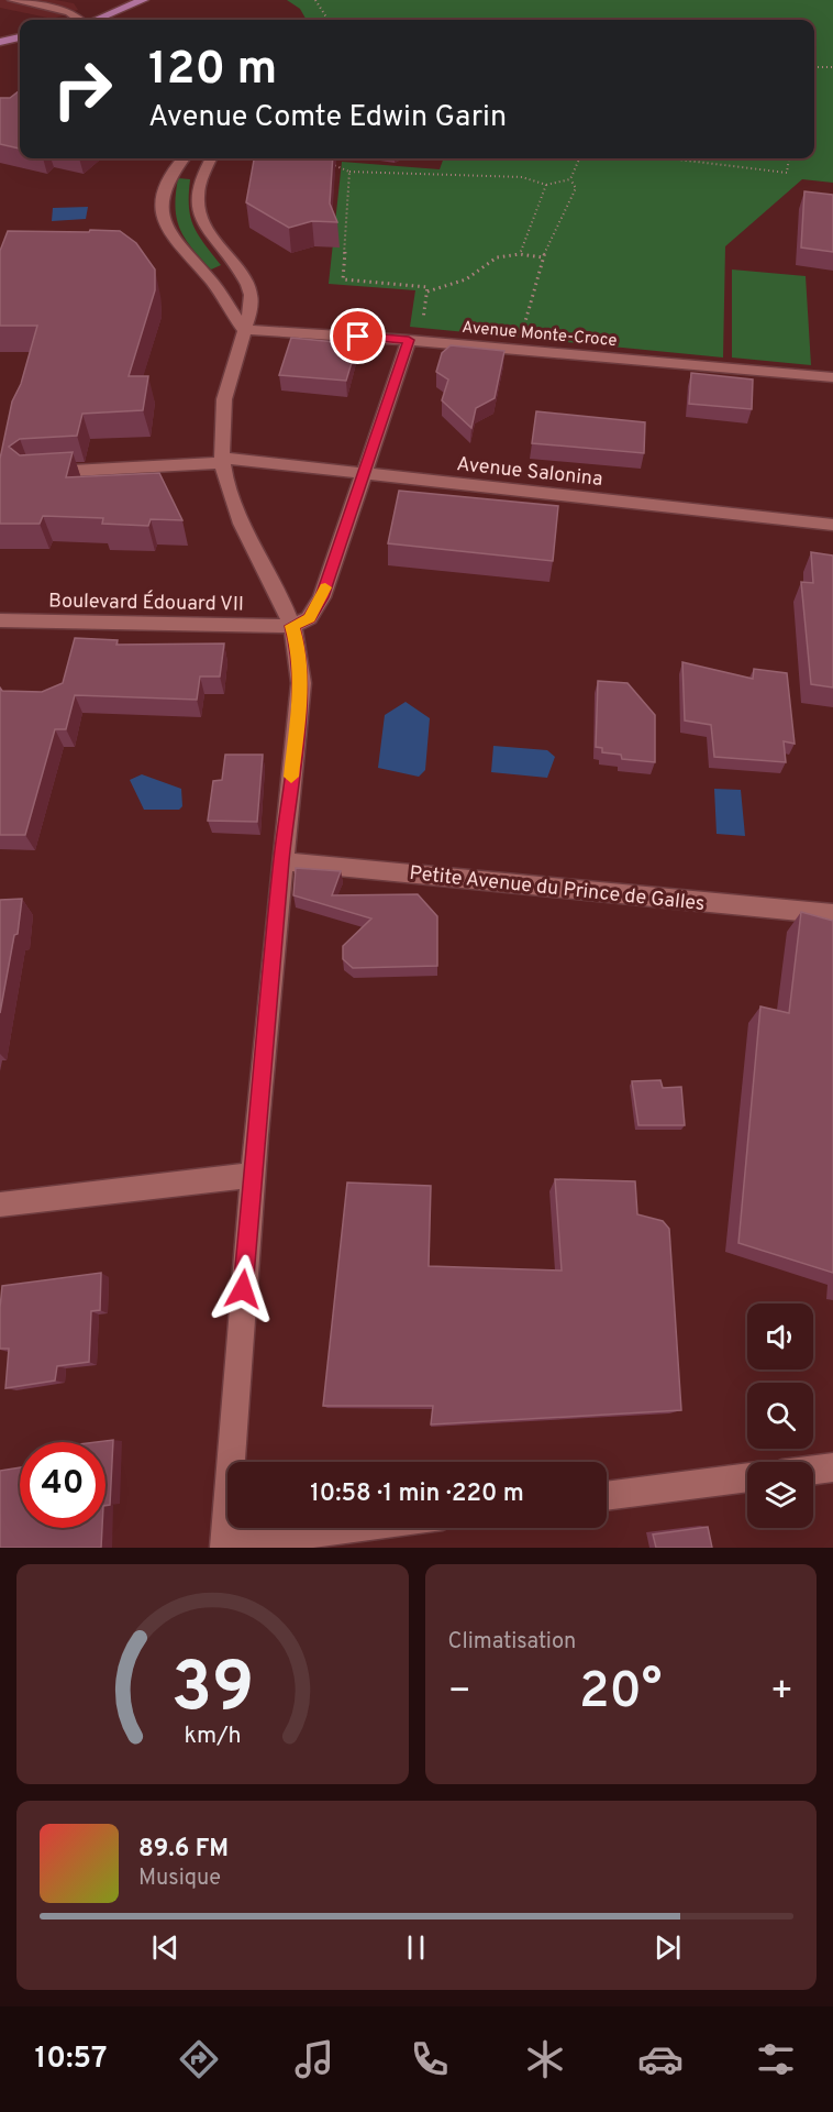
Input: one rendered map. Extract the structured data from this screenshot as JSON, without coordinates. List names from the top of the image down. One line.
{"streets":{"street":["Avenue Monte-Croce","Avenue Salonina","Boulevard Édouard VII","Petite Avenue du Prince de Galles"]},"page":{"turn":["120 m","Avenue Comte Edwin Garin"],"limit":"40","trip":"10:58 · 1 min · 220 m","tile":"Climatisation","heat":["−","20°","+"],"song":["89.6 FM","Musique"],"tabs":"10:57","gauge":["39","km/h"]}}
